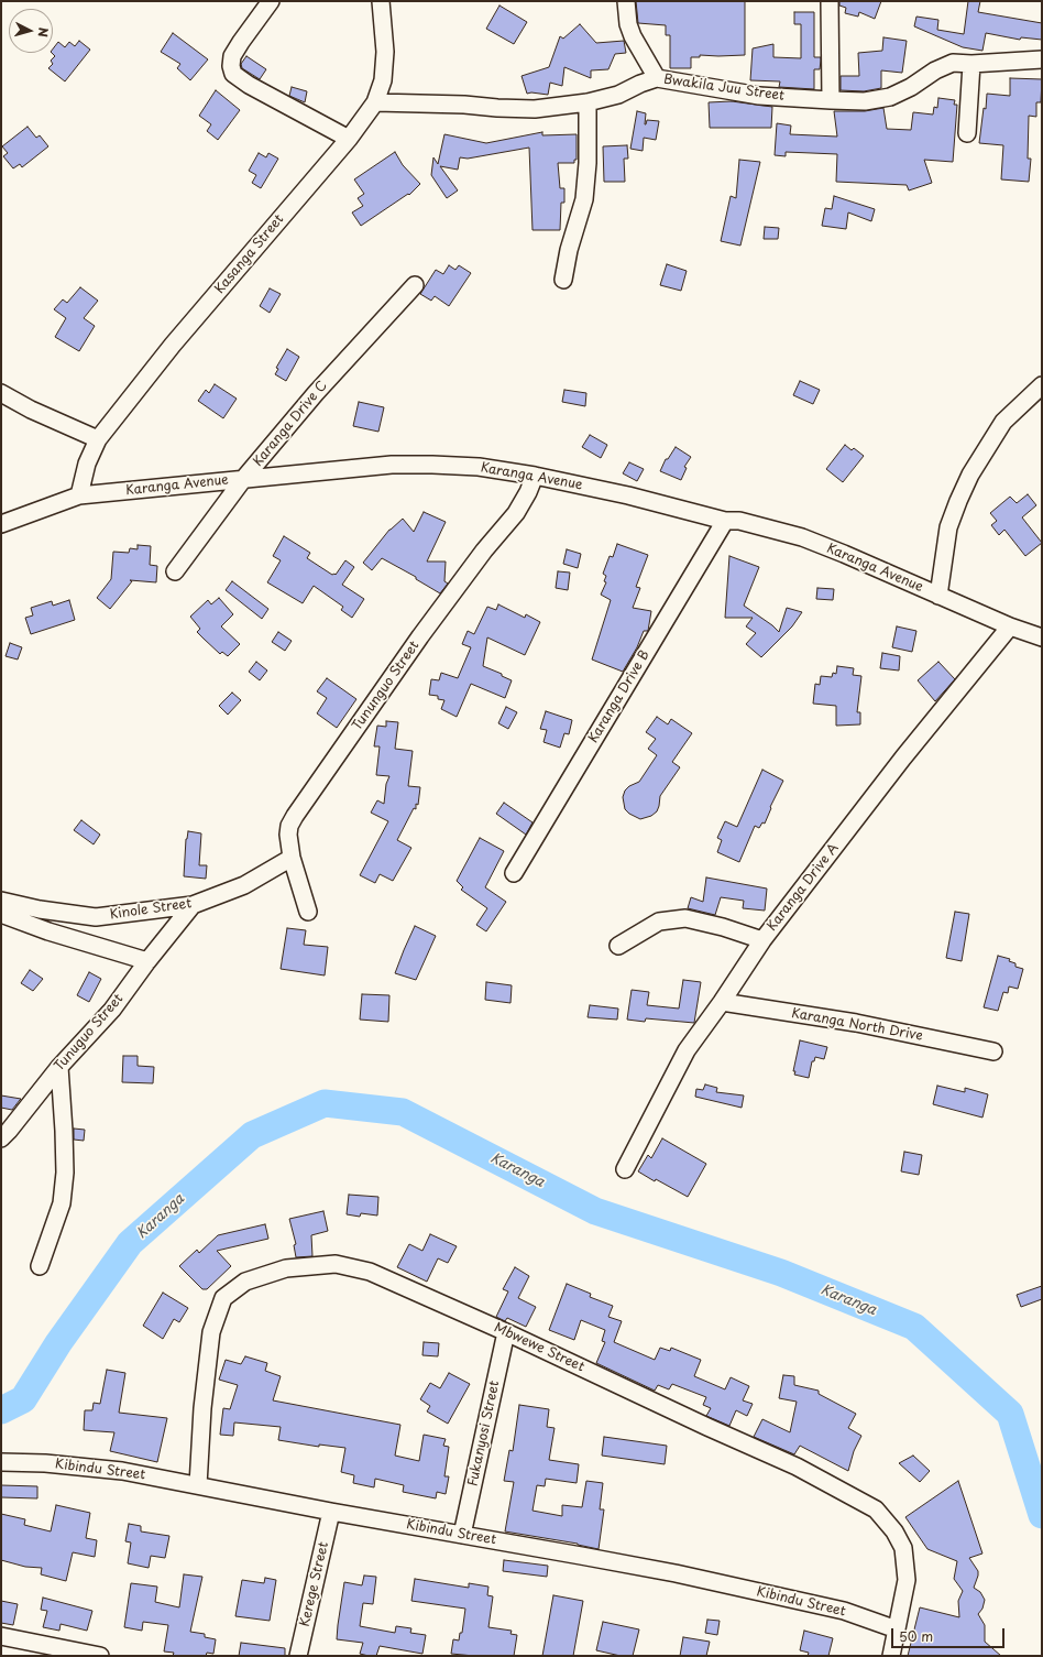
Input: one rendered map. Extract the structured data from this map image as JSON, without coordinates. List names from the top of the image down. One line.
{"streets":{"street":["Bwakila Juu Street","Kasanga Street","Karanga Drive C","Karanga Avenue","Tununguo Street","Karanga Drive B","Karanga Drive A","Kinole Street","Karanga North Drive","Tunuguo Street","Mbwewe Street","Fukanyosi Street","Kibindu Street","Kerege Street"]},"crossings":[["Bwakila Juu Street","Kasanga Street"],["Kasanga Street","Karanga Avenue"],["Karanga Drive C","Karanga Avenue"],["Karanga Avenue","Tununguo Street"],["Karanga Avenue","Karanga Drive B"],["Karanga Avenue","Karanga Drive A"],["Tununguo Street","Kinole Street"],["Karanga Drive A","Karanga North Drive"],["Kinole Street","Tunuguo Street"],["Mbwewe Street","Fukanyosi Street"],["Mbwewe Street","Kibindu Street"],["Fukanyosi Street","Kibindu Street"],["Kibindu Street","Kerege Street"]],"water":["Karanga"],"scale_bar":"50 m","north":"right"}
